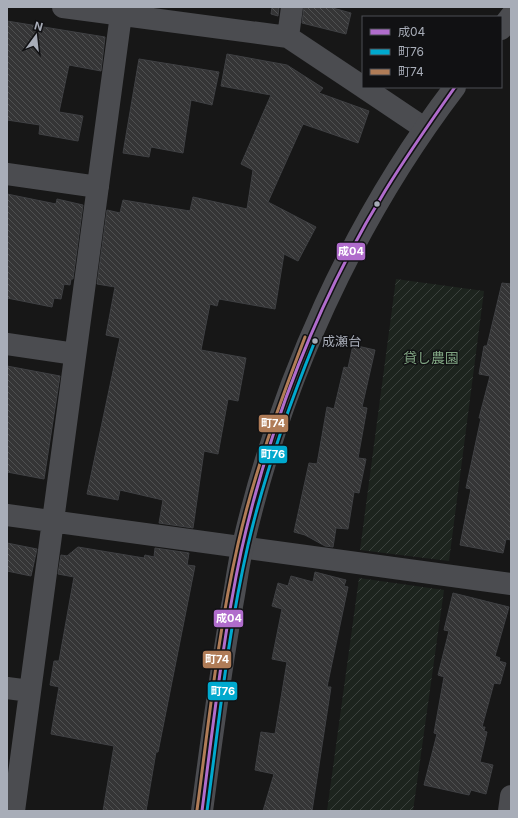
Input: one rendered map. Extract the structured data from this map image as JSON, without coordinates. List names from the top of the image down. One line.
{"parks":["貸し農園"],"places":["成瀬台"],"lines":["transit line 成04","transit line 町74","transit line 町76"],"legend":["成04","町76","町74"],"north":"top"}
